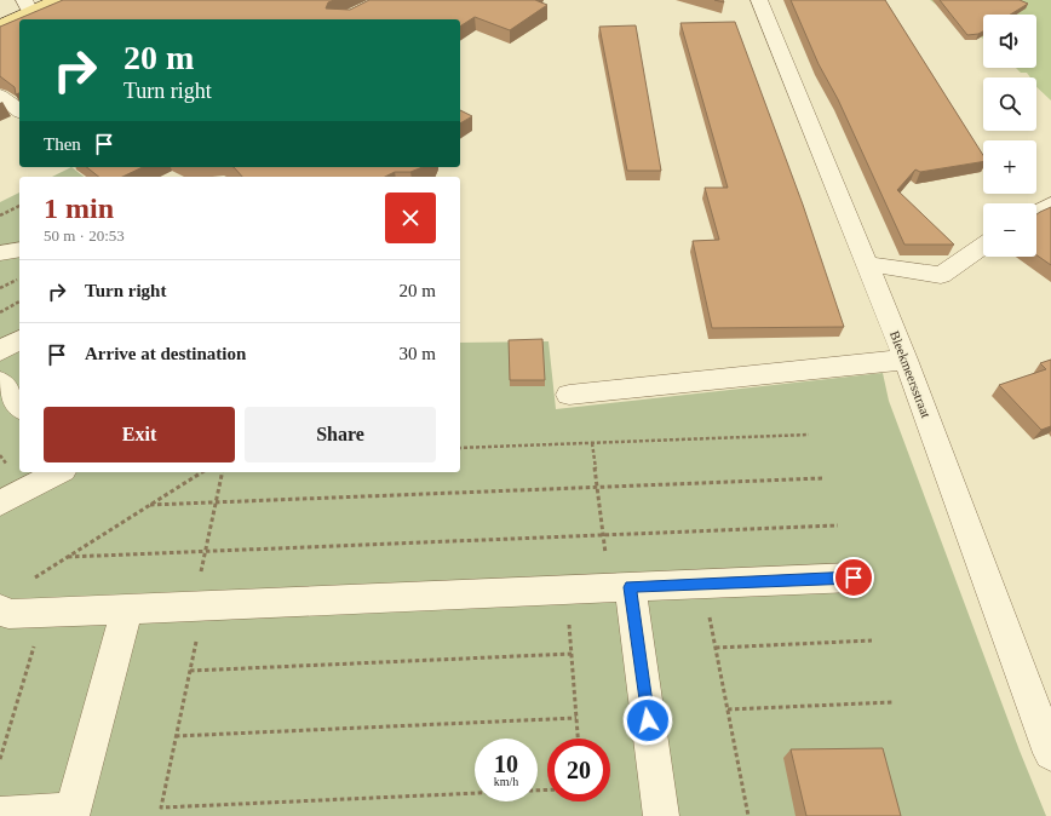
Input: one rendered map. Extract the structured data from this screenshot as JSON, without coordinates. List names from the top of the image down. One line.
{"streets":{"street":["Bleekmeersstraat"]},"page":{"map_buttons":["+","−"],"turn":["20 m","Turn right"],"then":"Then","heading":["1 min","50 m · 20:53"],"list":[{"name":"Turn right","value":"20 m"},{"name":"Arrive at destination","value":"30 m"}],"buttons":["Exit","Share"],"speed":"10 km/h","limit":"20"}}
